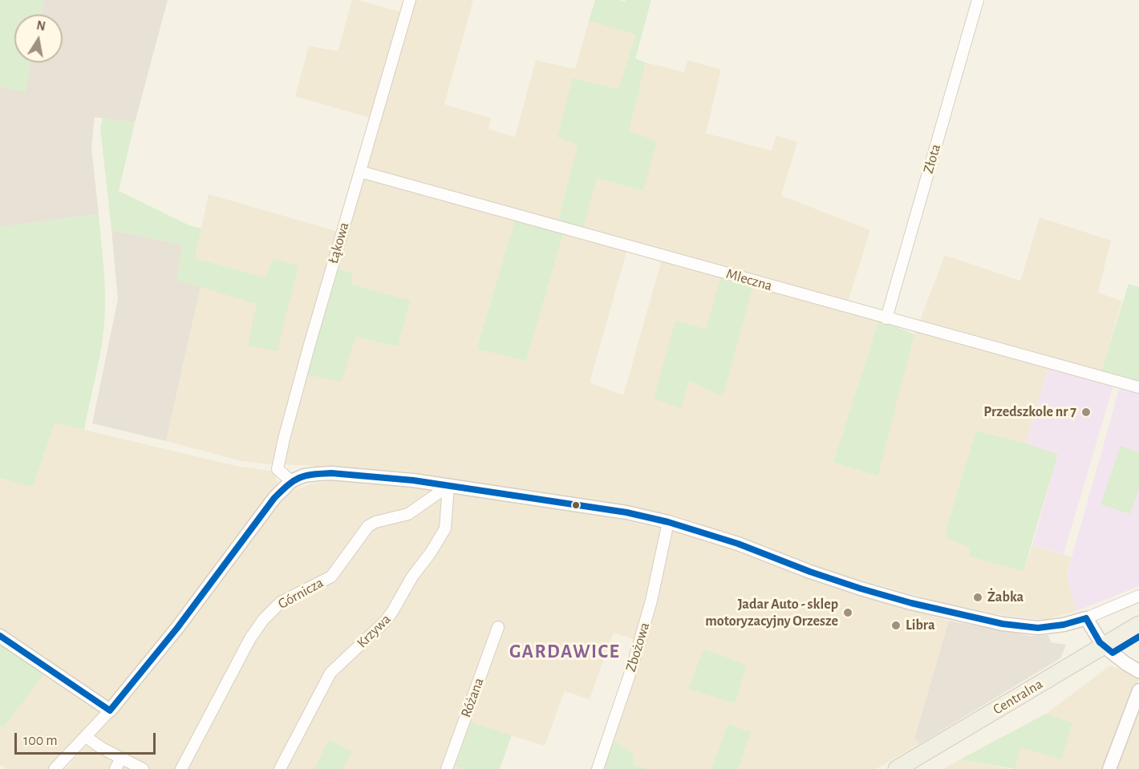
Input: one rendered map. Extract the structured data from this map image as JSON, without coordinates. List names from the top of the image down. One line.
{"streets":{"main road":["Centralna"],"street":["Złota","Łąkowa","Mleczna","Górnicza","Krzywa","Zbożowa","Różana"]},"crossings":[["Złota","Mleczna"],["Łąkowa","Mleczna"],["Górnicza","Krzywa"]],"districts":["GARDAWICE"],"places":["Przedszkole nr 7","Żabka","Jadar Auto - sklep motoryzacyjny Orzesze","Libra"],"scale_bar":"100 m","north":"top"}
